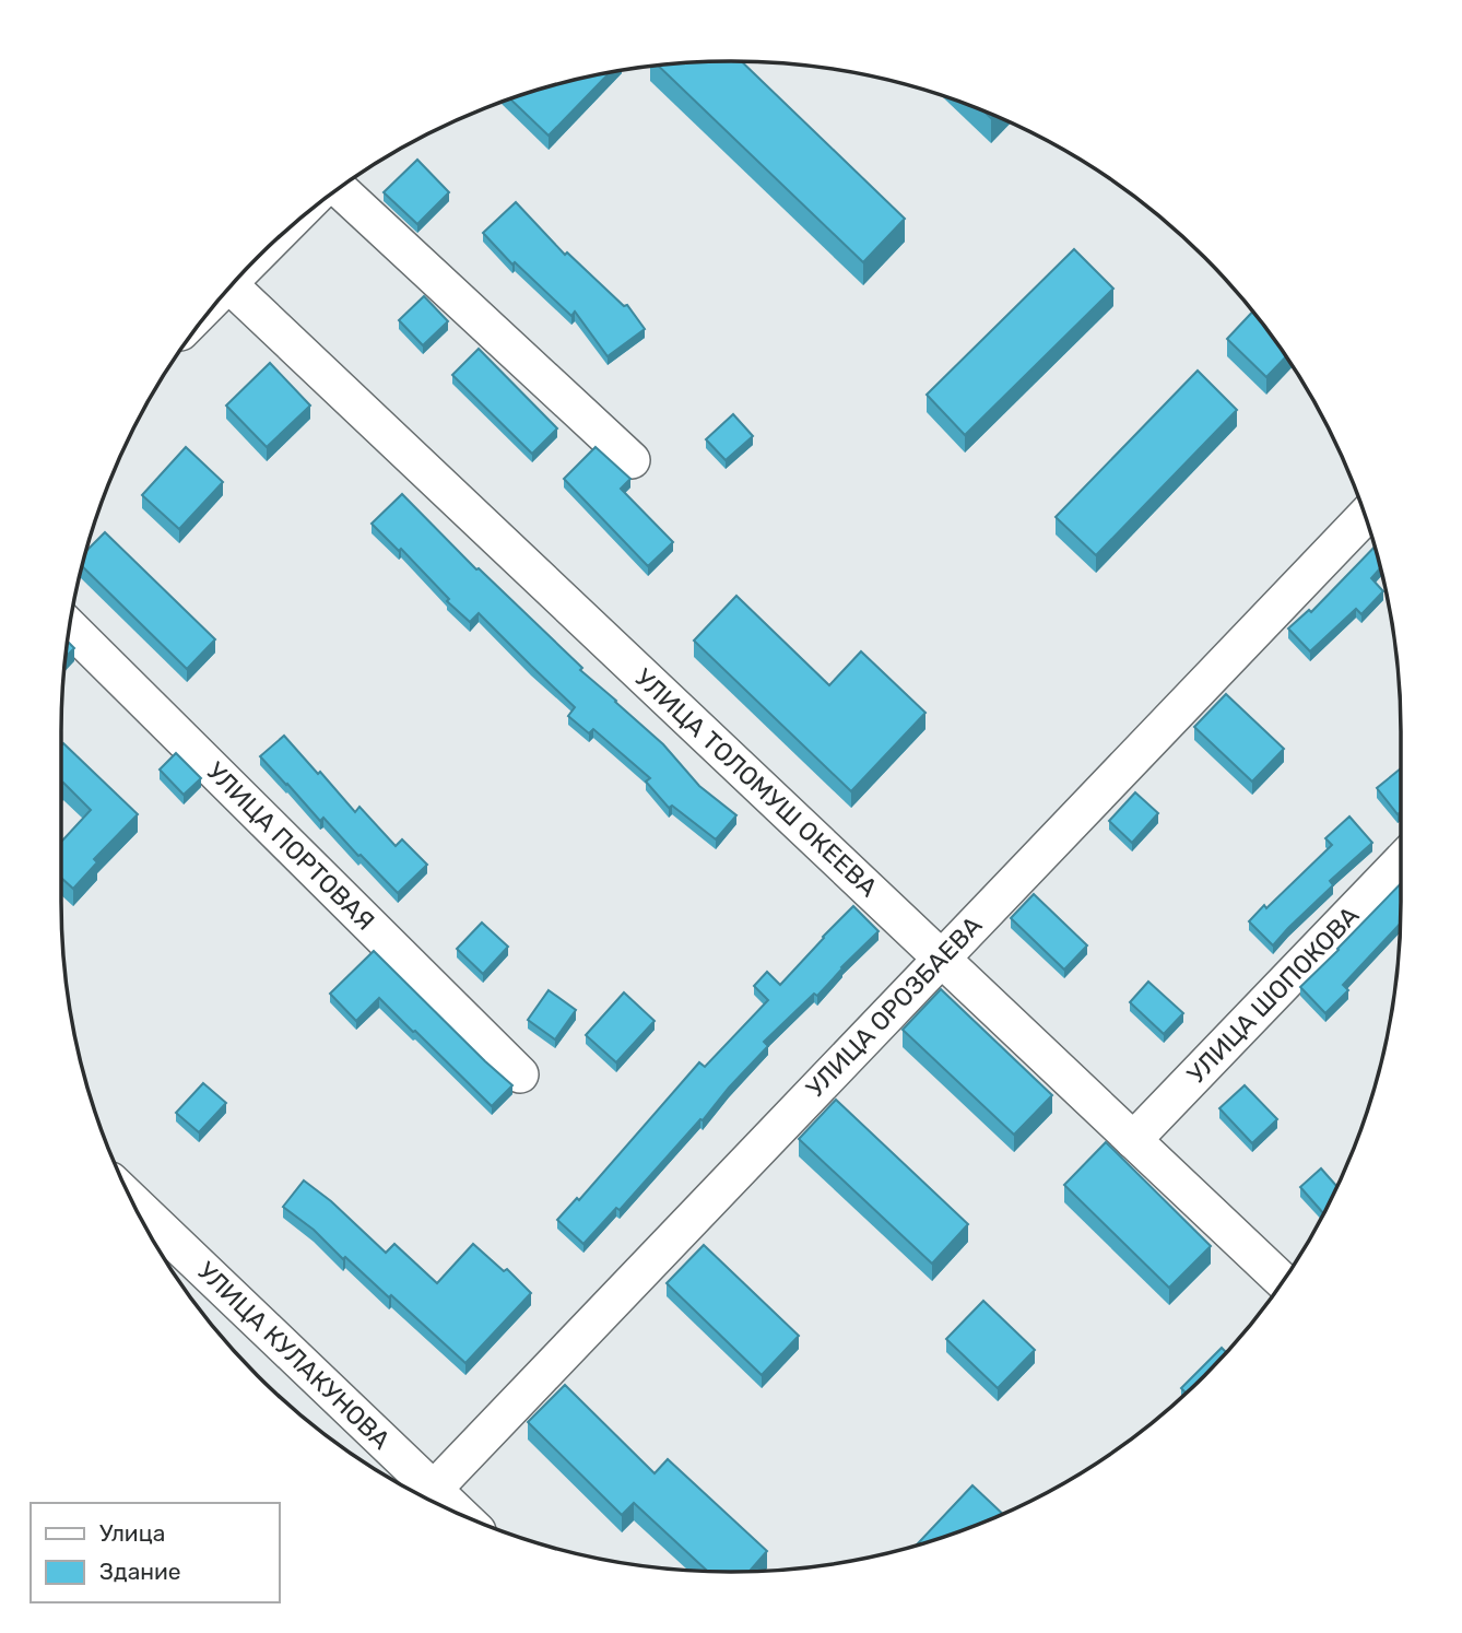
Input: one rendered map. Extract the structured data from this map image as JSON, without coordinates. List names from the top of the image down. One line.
{"streets":{"street":["УЛИЦА ТОЛОМУШ ОКЕЕВА","УЛИЦА ПОРТОВАЯ","УЛИЦА ШОПОКОВА","УЛИЦА ОРОЗБАЕВА","УЛИЦА КУЛАКУНОВА"]},"crossings":[["УЛИЦА ТОЛОМУШ ОКЕЕВА","УЛИЦА ШОПОКОВА"],["УЛИЦА ТОЛОМУШ ОКЕЕВА","УЛИЦА ОРОЗБАЕВА"]],"legend":["Улица","Здание"]}
